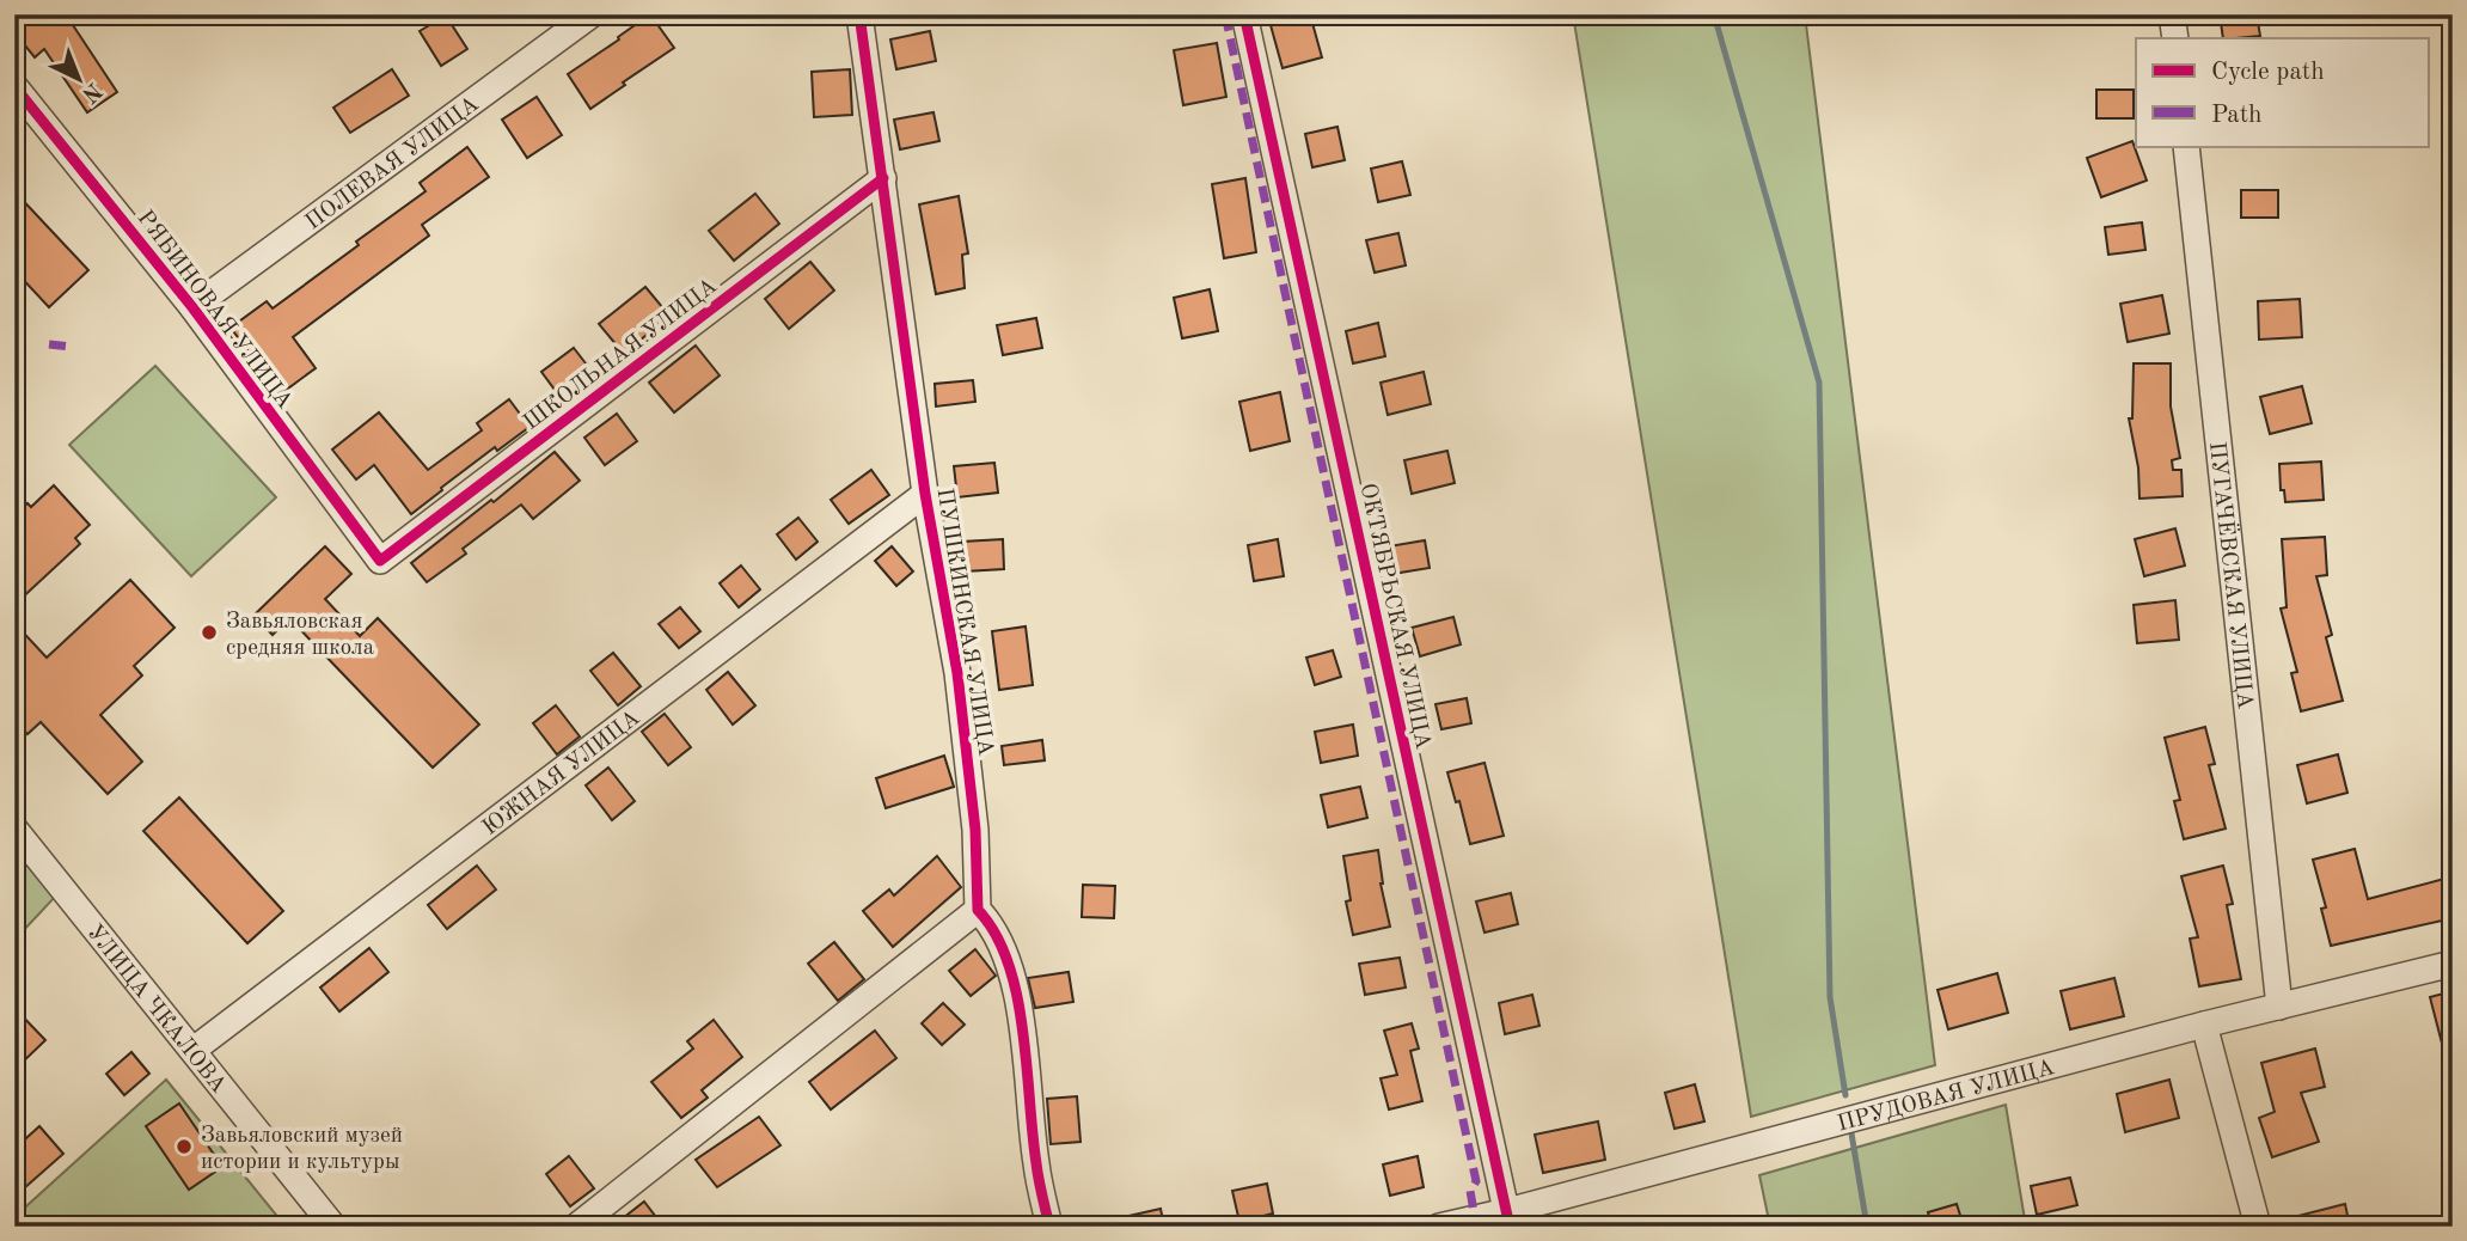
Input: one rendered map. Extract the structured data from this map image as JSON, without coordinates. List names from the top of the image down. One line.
{"streets":{"street":["ПОЛЕВАЯ УЛИЦА","РЯБИНОВАЯ УЛИЦА","ШКОЛЬНАЯ УЛИЦА","ПУГАЧЁВСКАЯ УЛИЦА","ОКТЯБРЬСКАЯ УЛИЦА","ПУШКИНСКАЯ УЛИЦА","ЮЖНАЯ УЛИЦА","УЛИЦА ЧКАЛОВА","ПРУДОВАЯ УЛИЦА"]},"crossings":[["ПОЛЕВАЯ УЛИЦА","РЯБИНОВАЯ УЛИЦА"],["РЯБИНОВАЯ УЛИЦА","ШКОЛЬНАЯ УЛИЦА"],["ШКОЛЬНАЯ УЛИЦА","ПУШКИНСКАЯ УЛИЦА"],["ПУГАЧЁВСКАЯ УЛИЦА","ПРУДОВАЯ УЛИЦА"],["ОКТЯБРЬСКАЯ УЛИЦА","ПРУДОВАЯ УЛИЦА"],["ПУШКИНСКАЯ УЛИЦА","ЮЖНАЯ УЛИЦА"],["ЮЖНАЯ УЛИЦА","УЛИЦА ЧКАЛОВА"]],"places":["Завьяловская средняя школа","Завьяловский музей истории и культуры"],"legend":["Cycle path","Path"],"north":"bottom right"}
